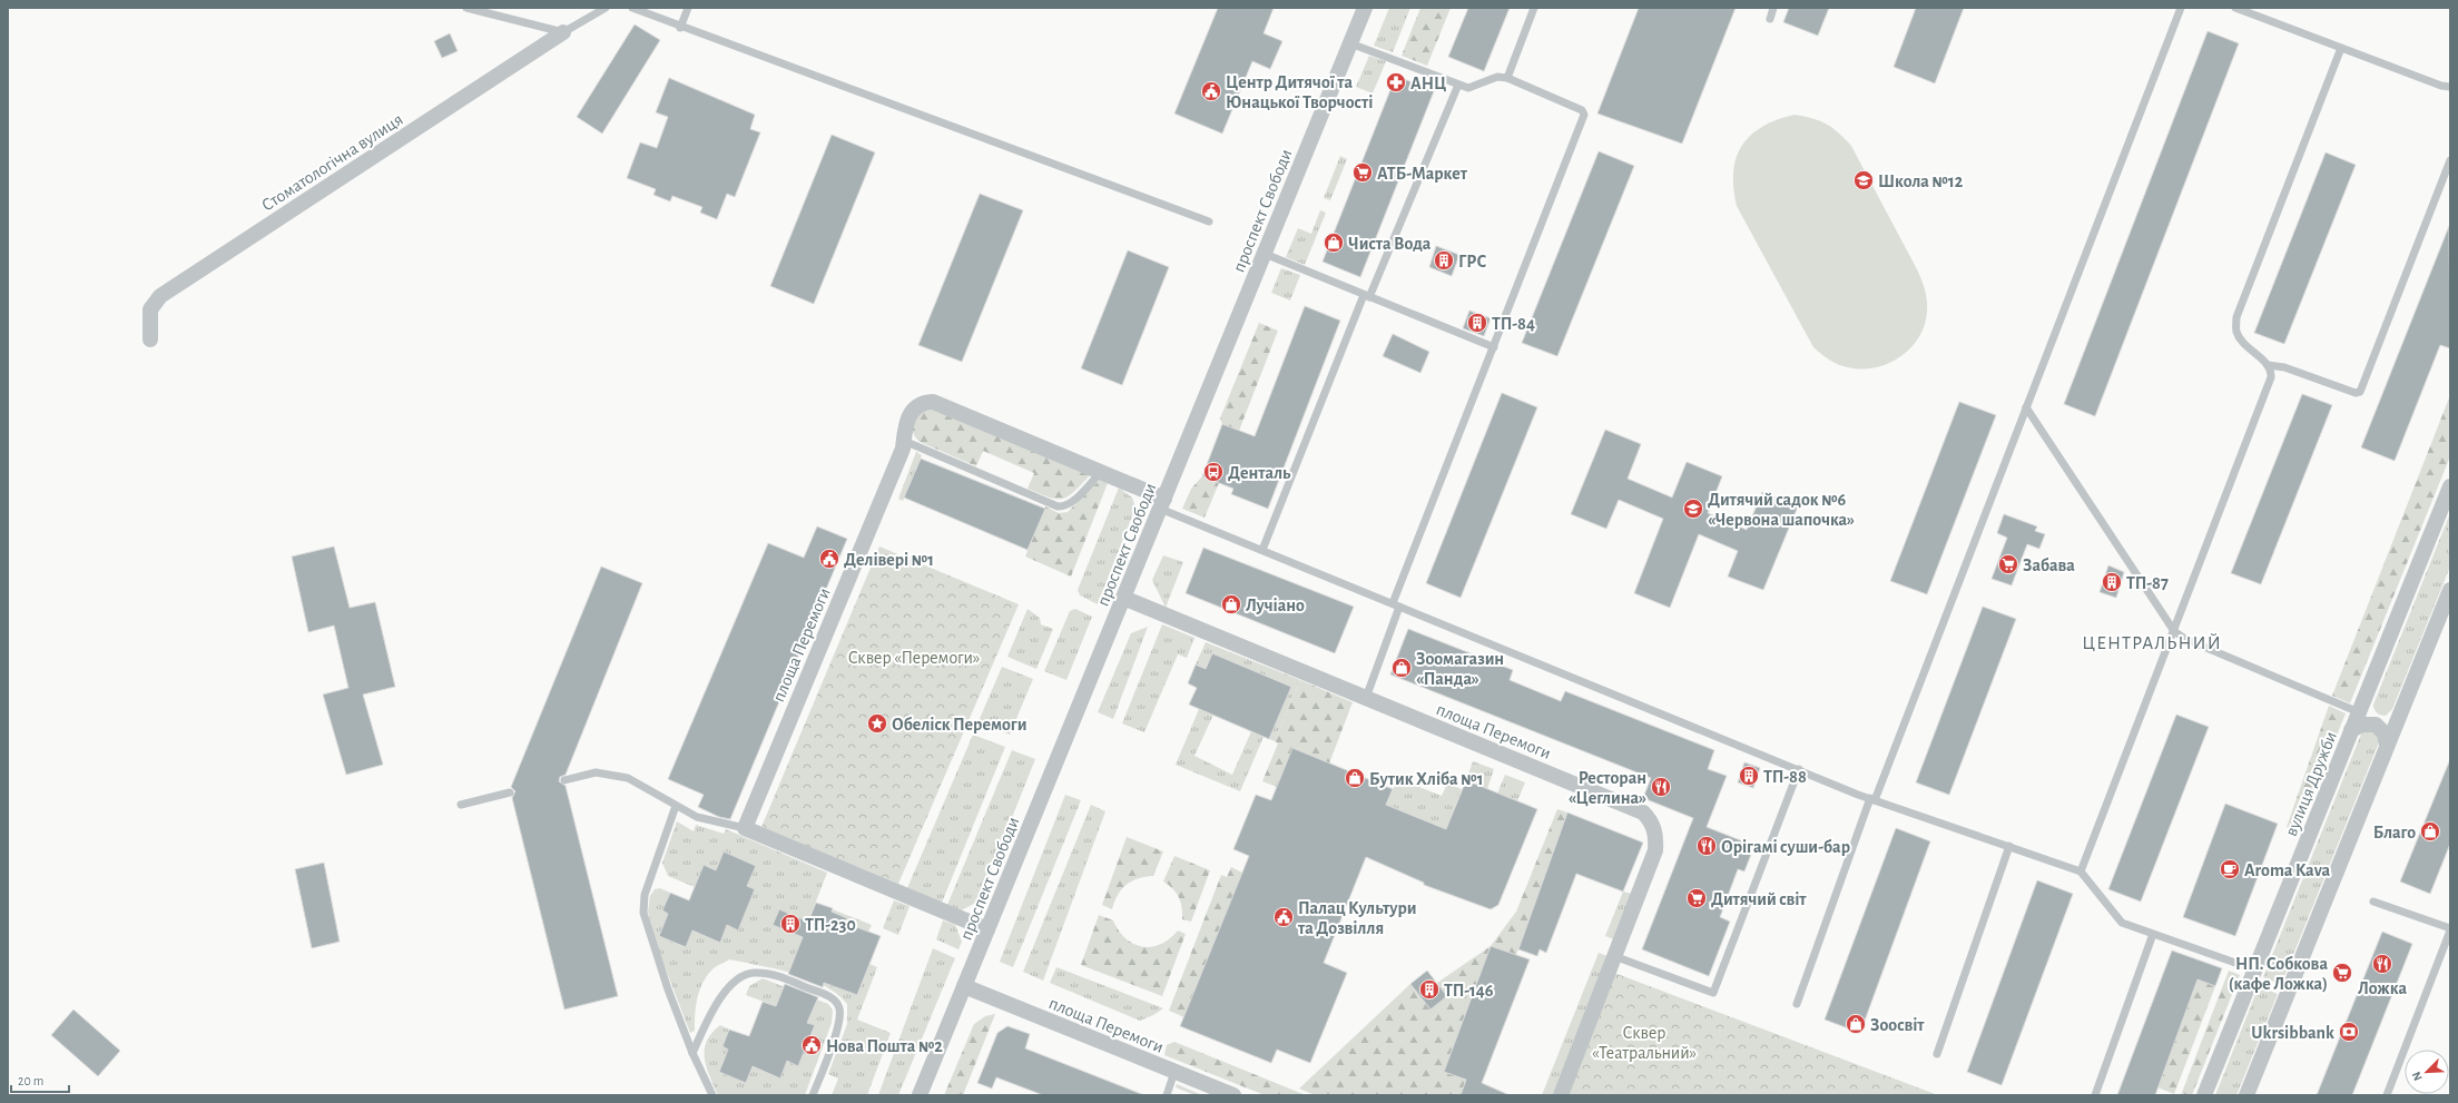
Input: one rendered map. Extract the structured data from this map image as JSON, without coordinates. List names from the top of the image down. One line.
{"streets":{"street":["Стоматологічна вулиця","проспект Свободи","площа Перемоги","вулиця Дружби"]},"crossings":[["проспект Свободи","площа Перемоги"]],"districts":["ЦЕНТРАЛЬНИЙ"],"parks":["Сквер «Перемоги»","Сквер «Театральний»"],"places":{"pharmacy":["АНЦ"],"public building":["Центр Дитячої та Юнацької Творчості","Делівері №1","Палац Культури та Дозвілля","Нова Пошта №2"],"supermarket":["АТБ-Маркет","Забава","Дитячий світ","НП. Собкова (кафе Ложка)"],"school or university":["Школа №12","Дитячий садок №6 «Червона шапочка»"],"shop":["Чиста Вода","Лучіано","Зоомагазин «Панда»","Бутик Хліба №1","Благо","Зоосвіт"],"building":["ГРС","ТП-84","ТП-87","ТП-88","ТП-230","ТП-146"],"bus stop":["Денталь"],"place":["Обеліск Перемоги"],"restaurant":["Ресторан «Цеглина»","Орігамі суши-бар","Ложка"],"cafe":["Aroma Kava"],"bank":["Ukrsibbank"]},"scale_bar":"20 m","north":"bottom left"}
